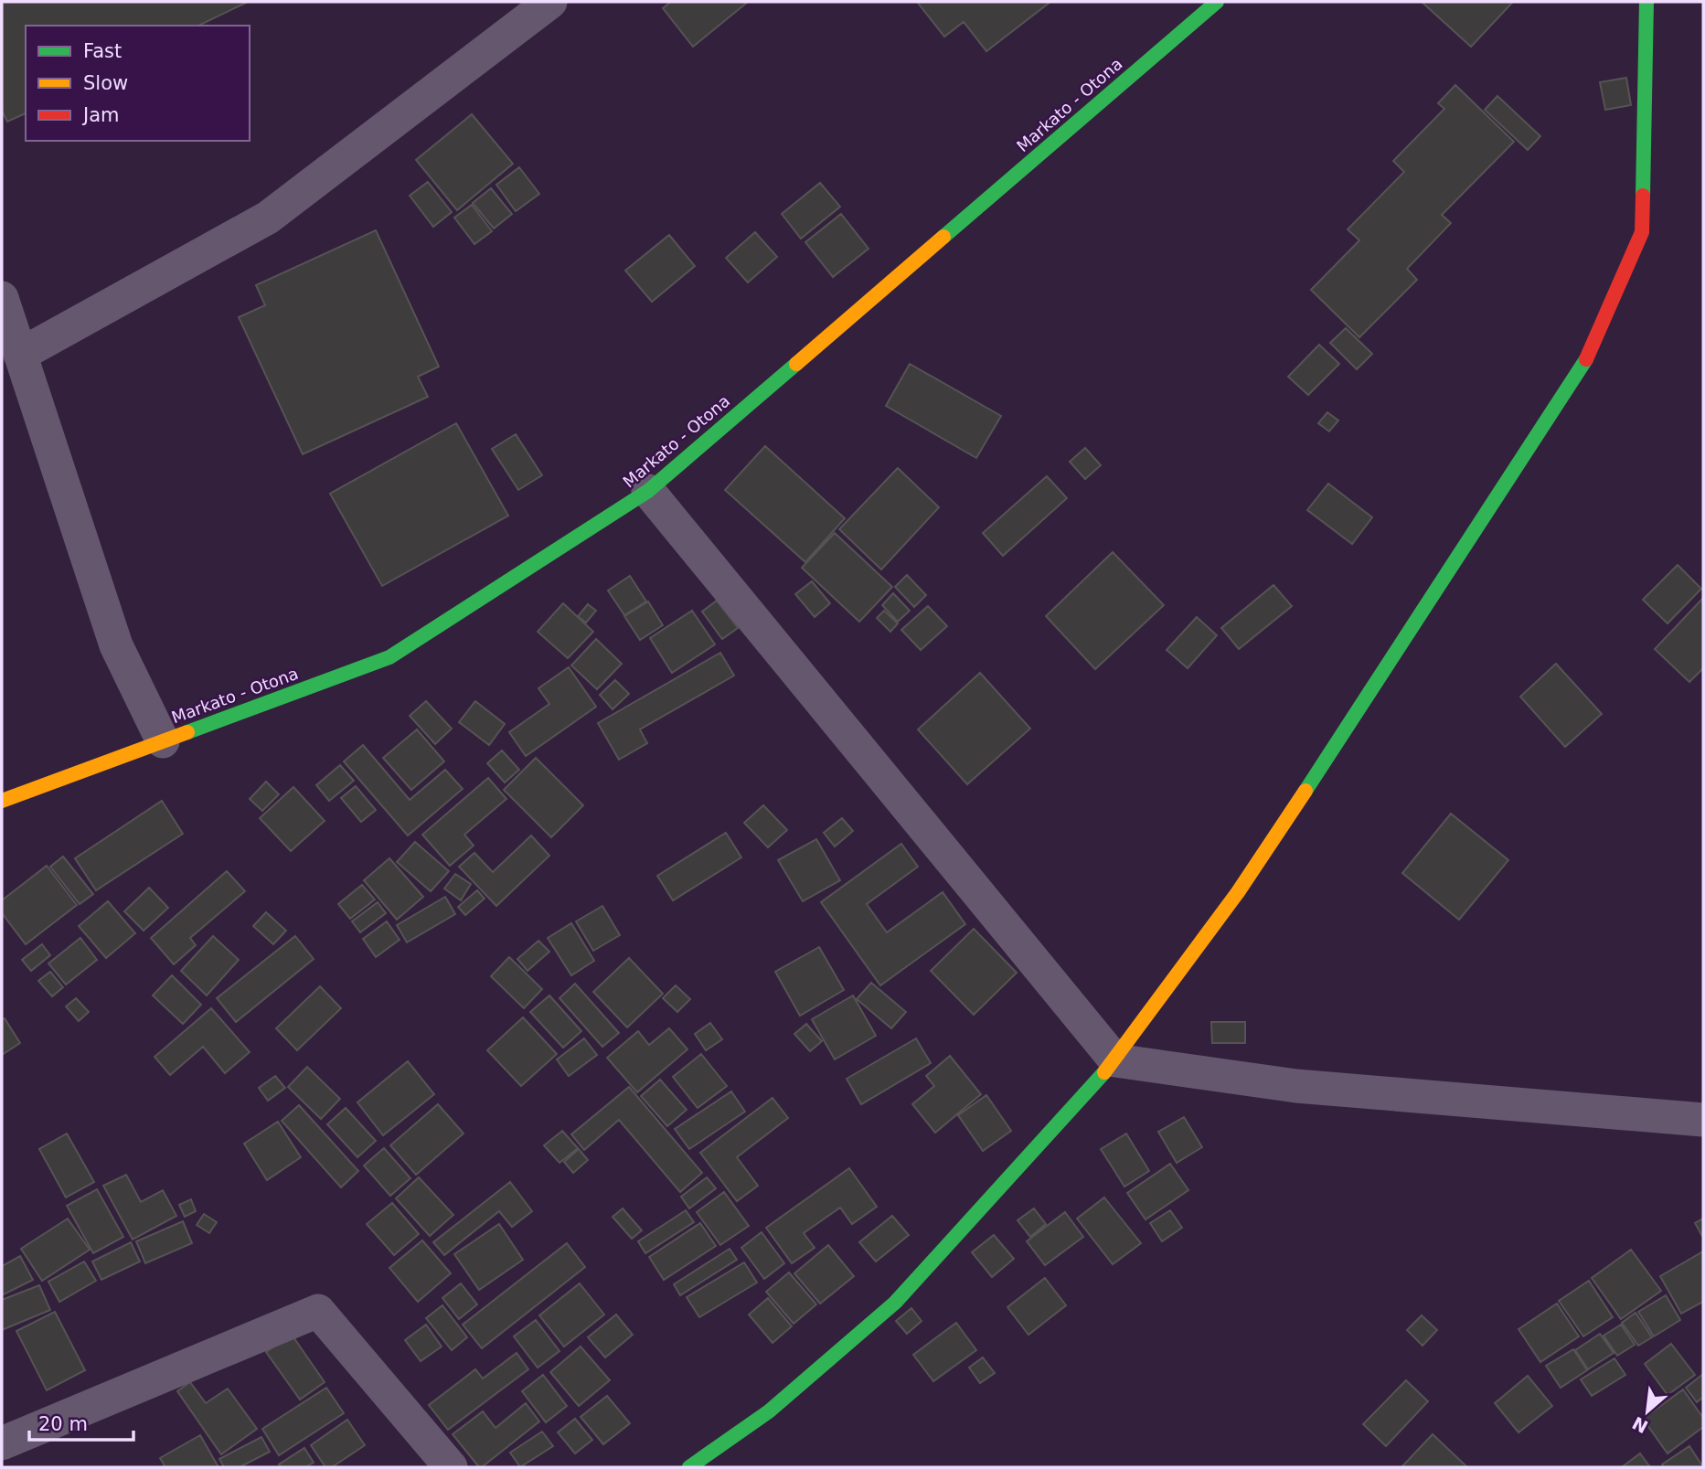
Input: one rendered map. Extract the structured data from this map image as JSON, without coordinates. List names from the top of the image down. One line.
{"streets":{"street":["Markato - Otona"]},"legend":["Fast","Slow","Jam"],"scale_bar":"20 m","north":"bottom left"}
